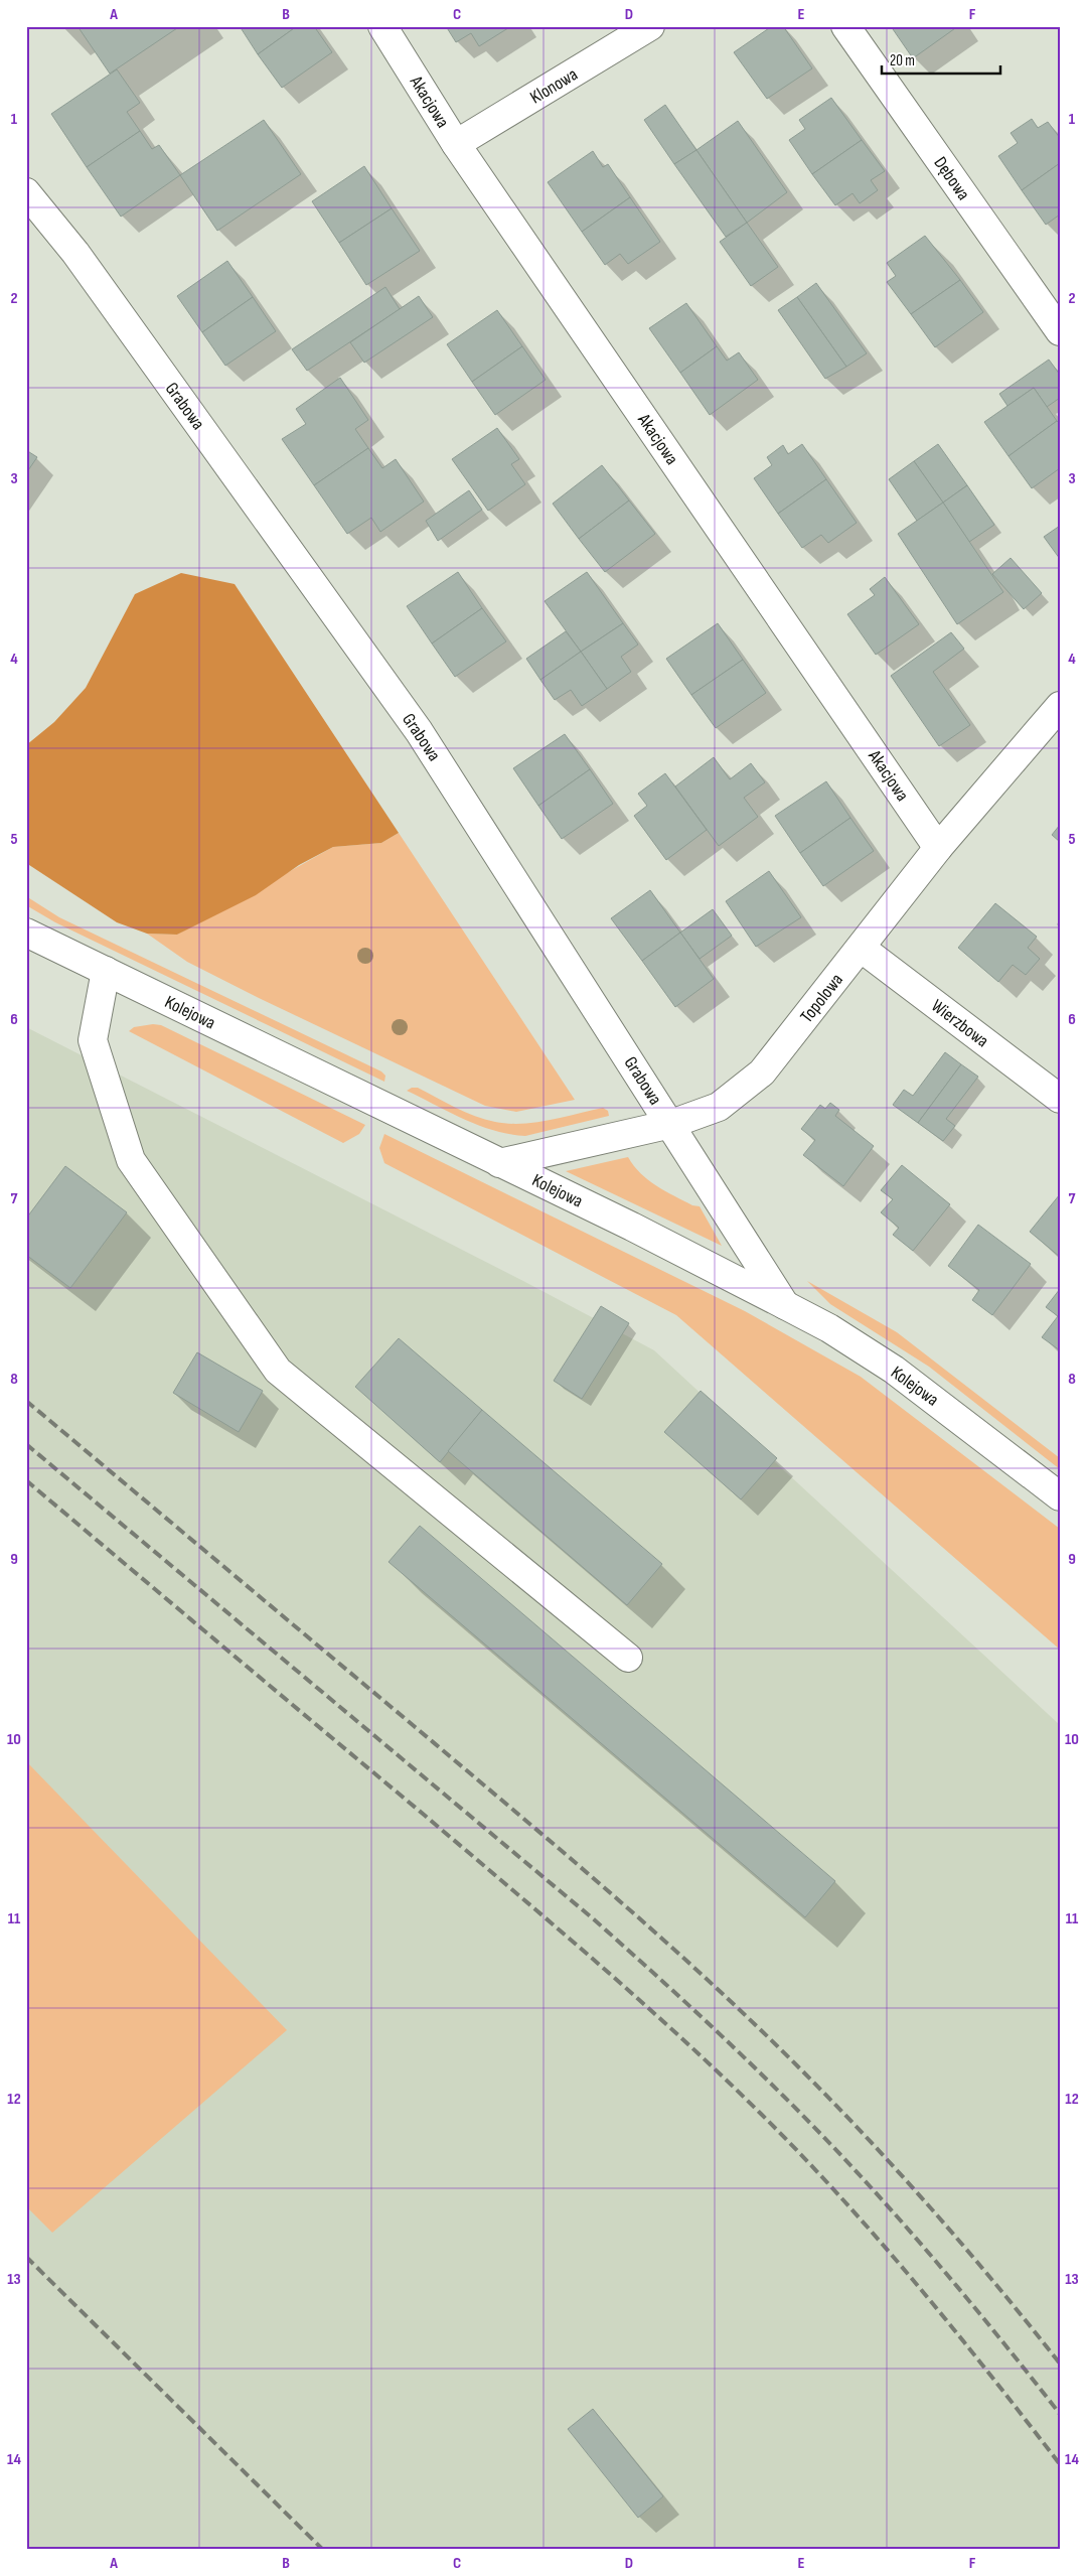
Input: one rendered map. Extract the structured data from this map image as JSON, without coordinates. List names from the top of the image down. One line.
{"streets":{"street":["Klonowa","Akacjowa","Dębowa","Grabowa","Topolowa","Kolejowa","Wierzbowa"]},"crossings":[["Klonowa","Akacjowa"],["Akacjowa","Topolowa"],["Grabowa","Topolowa"],["Grabowa","Kolejowa"],["Topolowa","Kolejowa"],["Topolowa","Wierzbowa"]],"scale_bar":"20 m","grid":{"columns":["A","B","C","D","E","F"],"rows":["1","2","3","4","5","6","7","8","9","10","11","12","13","14"]}}
